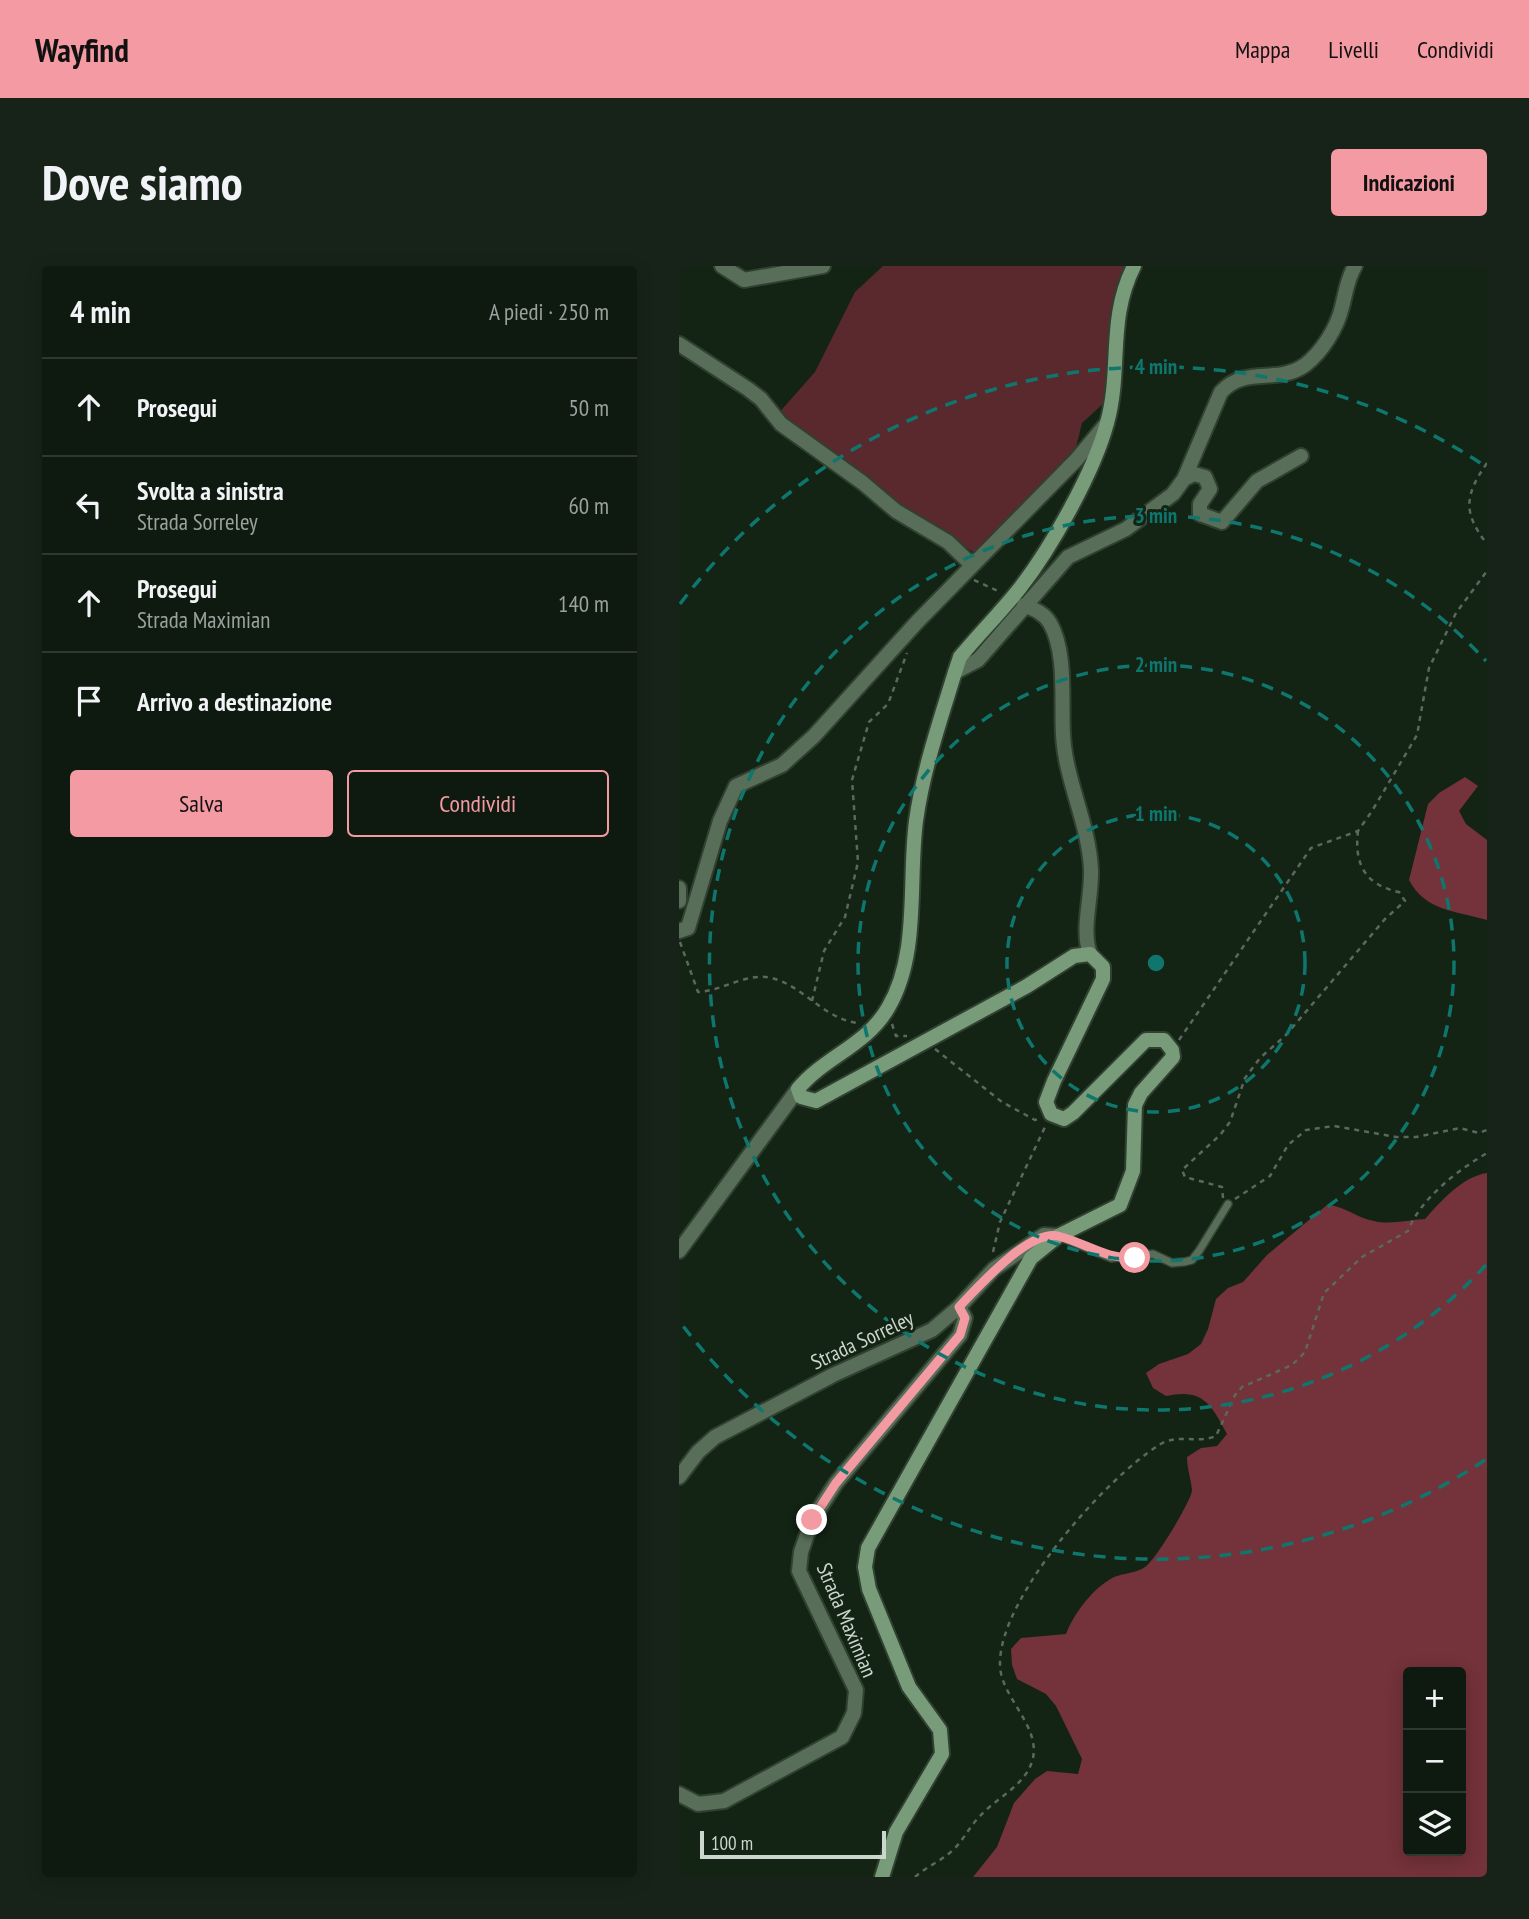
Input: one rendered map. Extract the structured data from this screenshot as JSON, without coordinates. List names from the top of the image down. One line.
{"streets":{"street":["Strada Sorreley","Strada Maximian"]},"crossings":[["Strada Sorreley","Strada Maximian"]],"scale_bar":"100 m","page":{"header":"Wayfind","nav":["Mappa","Livelli","Condividi"],"buttons":["Indicazioni",["Salva","Condividi"]],"title":"Dove siamo","heading":["4 min","A piedi · 250 m"],"list":[["Prosegui","50 m"],["Svolta a sinistra","Strada Sorreley","60 m"],["Prosegui","Strada Maximian","140 m"],"Arrivo a destinazione"],"map_buttons":["+","−"],"scale":"100 m"},"rings":["4 min","3 min","2 min","1 min"]}
